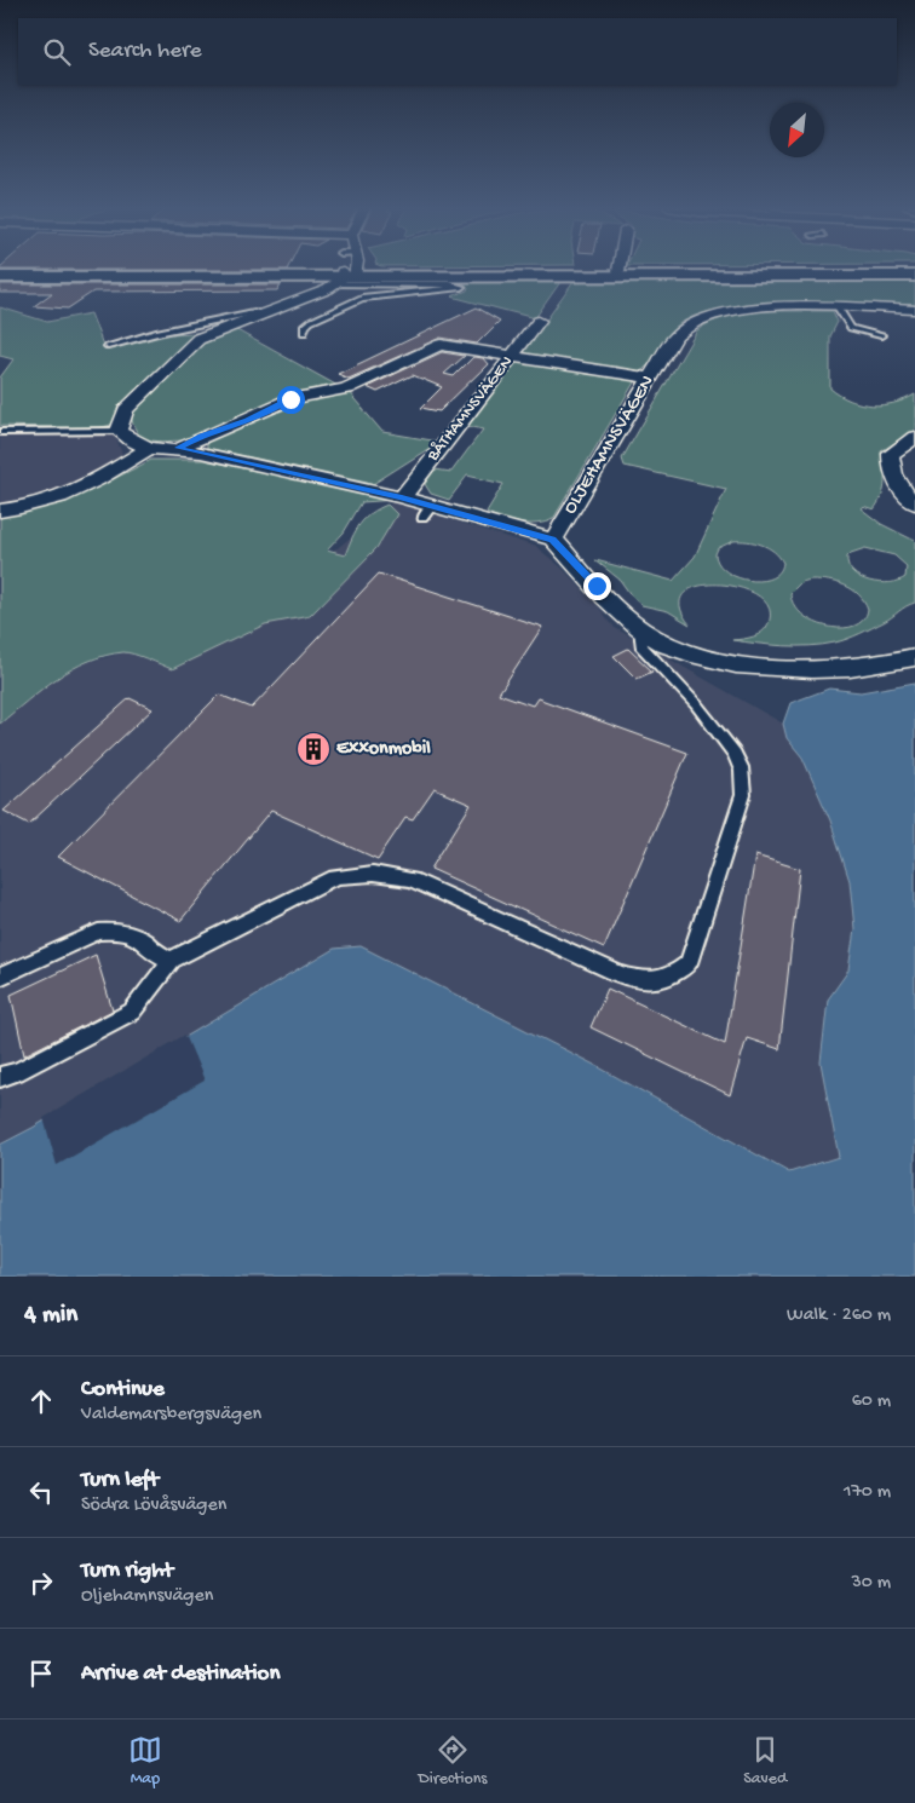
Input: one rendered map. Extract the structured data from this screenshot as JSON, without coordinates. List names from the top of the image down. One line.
{"streets":{"street":["BÅTHAMNSVÄGEN","OLJEHAMNSVÄGEN"]},"places":{"building":["Exxonmobil"]},"north":"bottom left","page":{"search":"Search here","heading":["4 min","Walk · 260 m"],"list":[["Continue","Valdemarsbergsvägen","60 m"],["Turn left","Södra Lövåsvägen","170 m"],["Turn right","Oljehamnsvägen","30 m"],"Arrive at destination"],"nav":["Map","Directions","Saved"]}}
